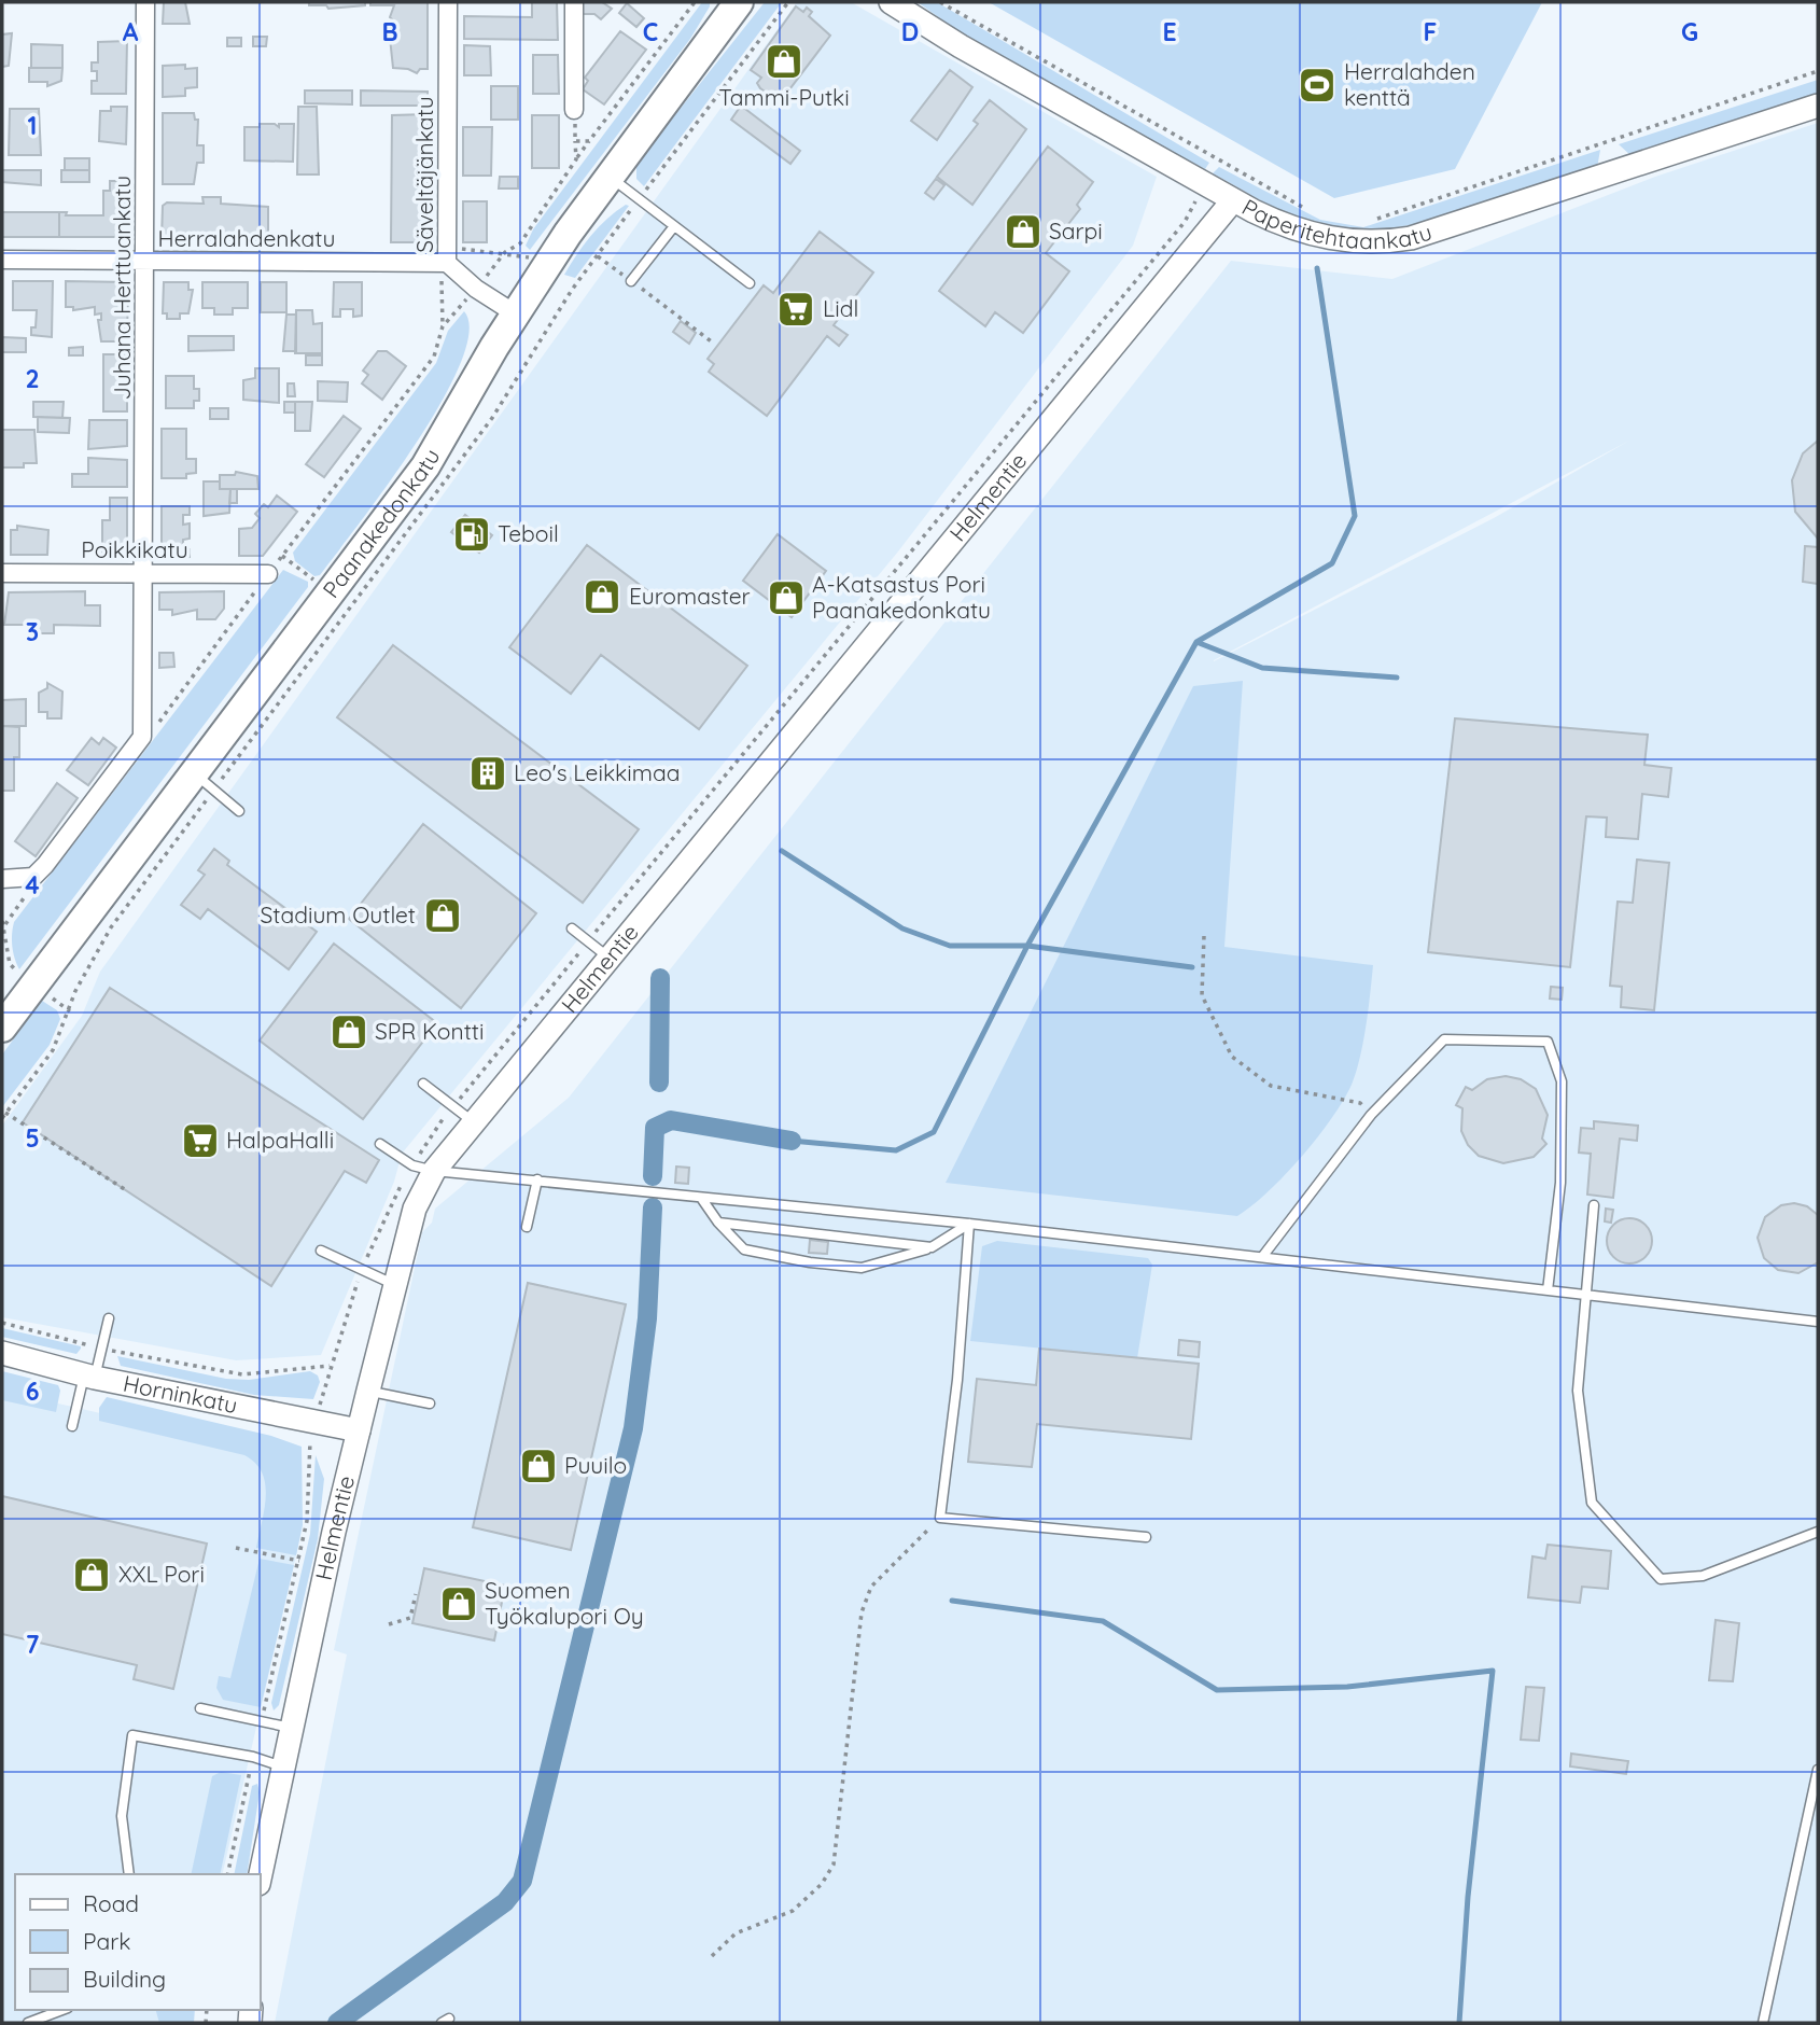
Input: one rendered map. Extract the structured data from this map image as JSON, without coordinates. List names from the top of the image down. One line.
{"streets":{"main road":["Paanakedonkatu"],"street":["Säveltäjänkatu","Paperitehtaankatu","Herralahdenkatu","Juhana Herttuankatu","Helmentie","Poikkikatu","Horninkatu"]},"crossings":[["Säveltäjänkatu","Herralahdenkatu"],["Säveltäjänkatu","Paanakedonkatu"],["Paperitehtaankatu","Helmentie"],["Herralahdenkatu","Juhana Herttuankatu"],["Juhana Herttuankatu","Poikkikatu"],["Helmentie","Horninkatu"]],"places":{"shop":["Tammi-Putki","Sarpi","Euromaster","A-Katsastus Pori Paanakedonkatu","Stadium Outlet","SPR Kontti","Puuilo","XXL Pori","Suomen Työkalupori Oy"],"sports":["Herralahden kenttä"],"supermarket":["Lidl","HalpaHalli"],"fuel station":["Teboil"],"building":["Leo's Leikkimaa"]},"legend":["Road","Park","Building"],"grid":{"columns":["A","B","C","D","E","F","G"],"rows":["1","2","3","4","5","6","7"]}}
